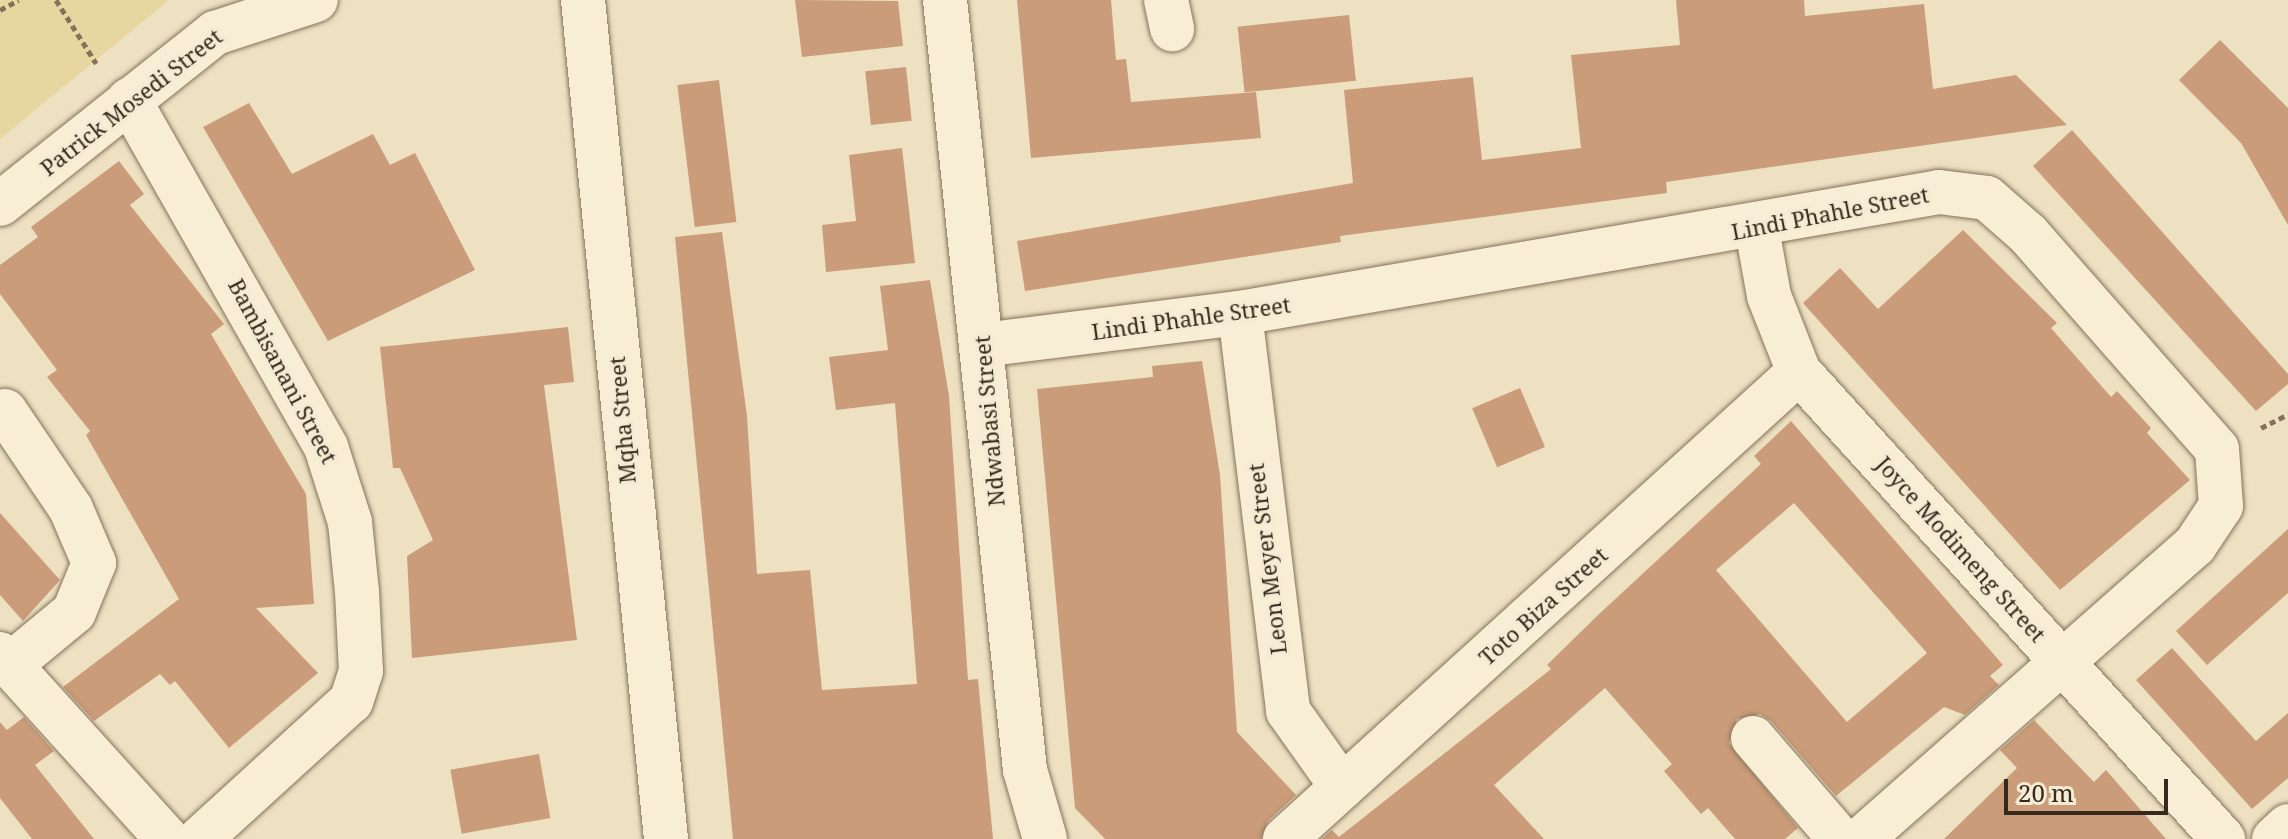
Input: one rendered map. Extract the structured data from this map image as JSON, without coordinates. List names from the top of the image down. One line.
{"streets":{"street":["Patrick Mosedi Street","Lindi Phahle Street","Bambisanani Street","Mqha Street","Ndwabasi Street","Joyce Modimeng Street","Leon Meyer Street","Toto Biza Street"]},"crossings":[["Patrick Mosedi Street","Bambisanani Street"],["Lindi Phahle Street","Ndwabasi Street"],["Lindi Phahle Street","Joyce Modimeng Street"],["Lindi Phahle Street","Leon Meyer Street"],["Joyce Modimeng Street","Toto Biza Street"],["Leon Meyer Street","Toto Biza Street"]],"scale_bar":"20 m"}
